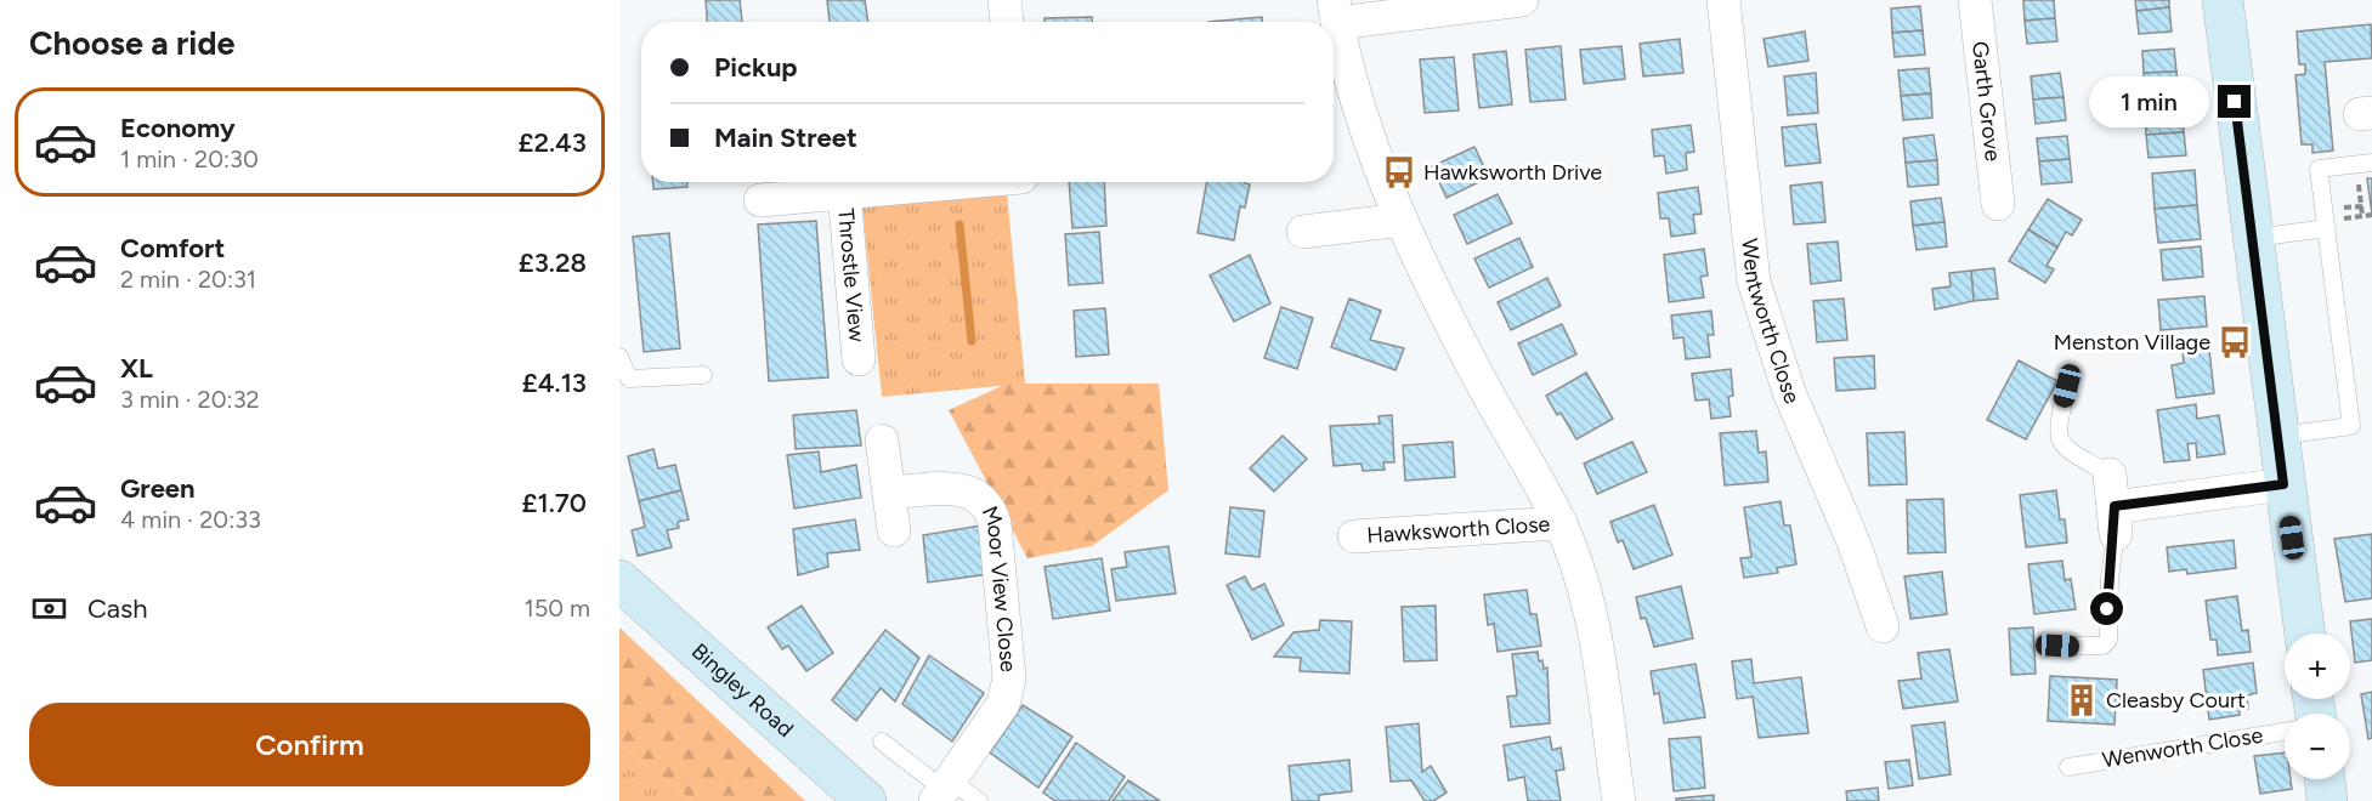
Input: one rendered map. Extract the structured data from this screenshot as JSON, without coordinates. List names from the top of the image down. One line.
{"streets":{"street":["Garth Grove","Throstle View","Wentworth Close","Hawksworth Close","Moor View Close","Bingley Road"],"lane":["Wenworth Close"]},"places":{"bus stop":["Hawksworth Drive","Menston Village"],"building":["Cleasby Court"]},"page":{"heading":"Choose a ride","banner":["Pickup","Main Street"],"bubble":"1 min","list":[{"name":"Economy","note":"1 min · 20:30","value":"£2.43"},{"name":"Comfort","note":"2 min · 20:31","value":"£3.28"},{"name":"XL","note":"3 min · 20:32","value":"£4.13"},{"name":"Green","note":"4 min · 20:33","value":"£1.70"}],"pay":["Cash","150 m"],"map_buttons":["+","−"],"buttons":"Confirm"}}
